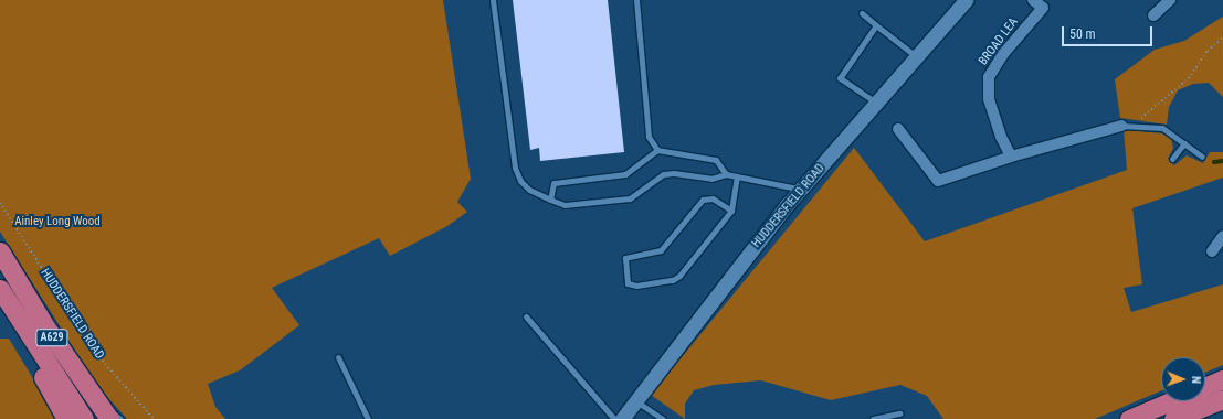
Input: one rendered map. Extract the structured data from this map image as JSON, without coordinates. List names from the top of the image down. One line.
{"streets":{"highway":["A629"],"street":["BROAD LEA","HUDDERSFIELD ROAD"]},"parks":["Ainley Long Wood"],"scale_bar":"50 m","north":"right"}
